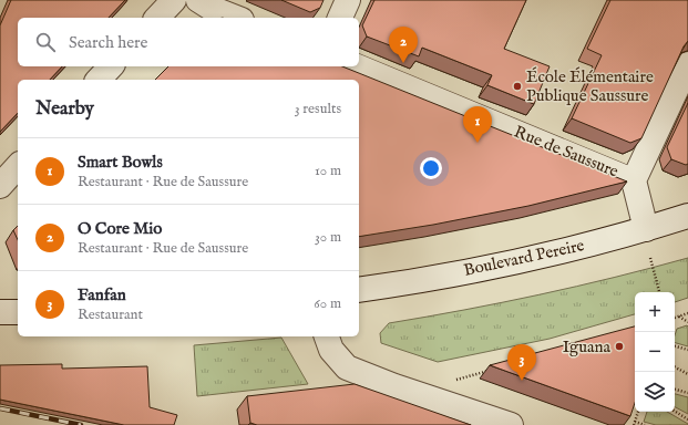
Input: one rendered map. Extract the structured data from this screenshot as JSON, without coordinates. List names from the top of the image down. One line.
{"streets":{"street":["Rue de Saussure","Boulevard Pereire"]},"crossings":[["Rue de Saussure","Boulevard Pereire"]],"places":["École Élémentaire Publique Saussure","Iguana"],"page":{"search":"Search here","pins":["2","1","3"],"heading":["Nearby","3 results"],"list":[{"mark":"1","name":"Smart Bowls","note":"Restaurant · Rue de Saussure","value":"10 m"},{"mark":"2","name":"O Core Mio","note":"Restaurant · Rue de Saussure","value":"30 m"},{"mark":"3","name":"Fanfan","note":"Restaurant","value":"60 m"}],"map_buttons":["+","−"]}}
